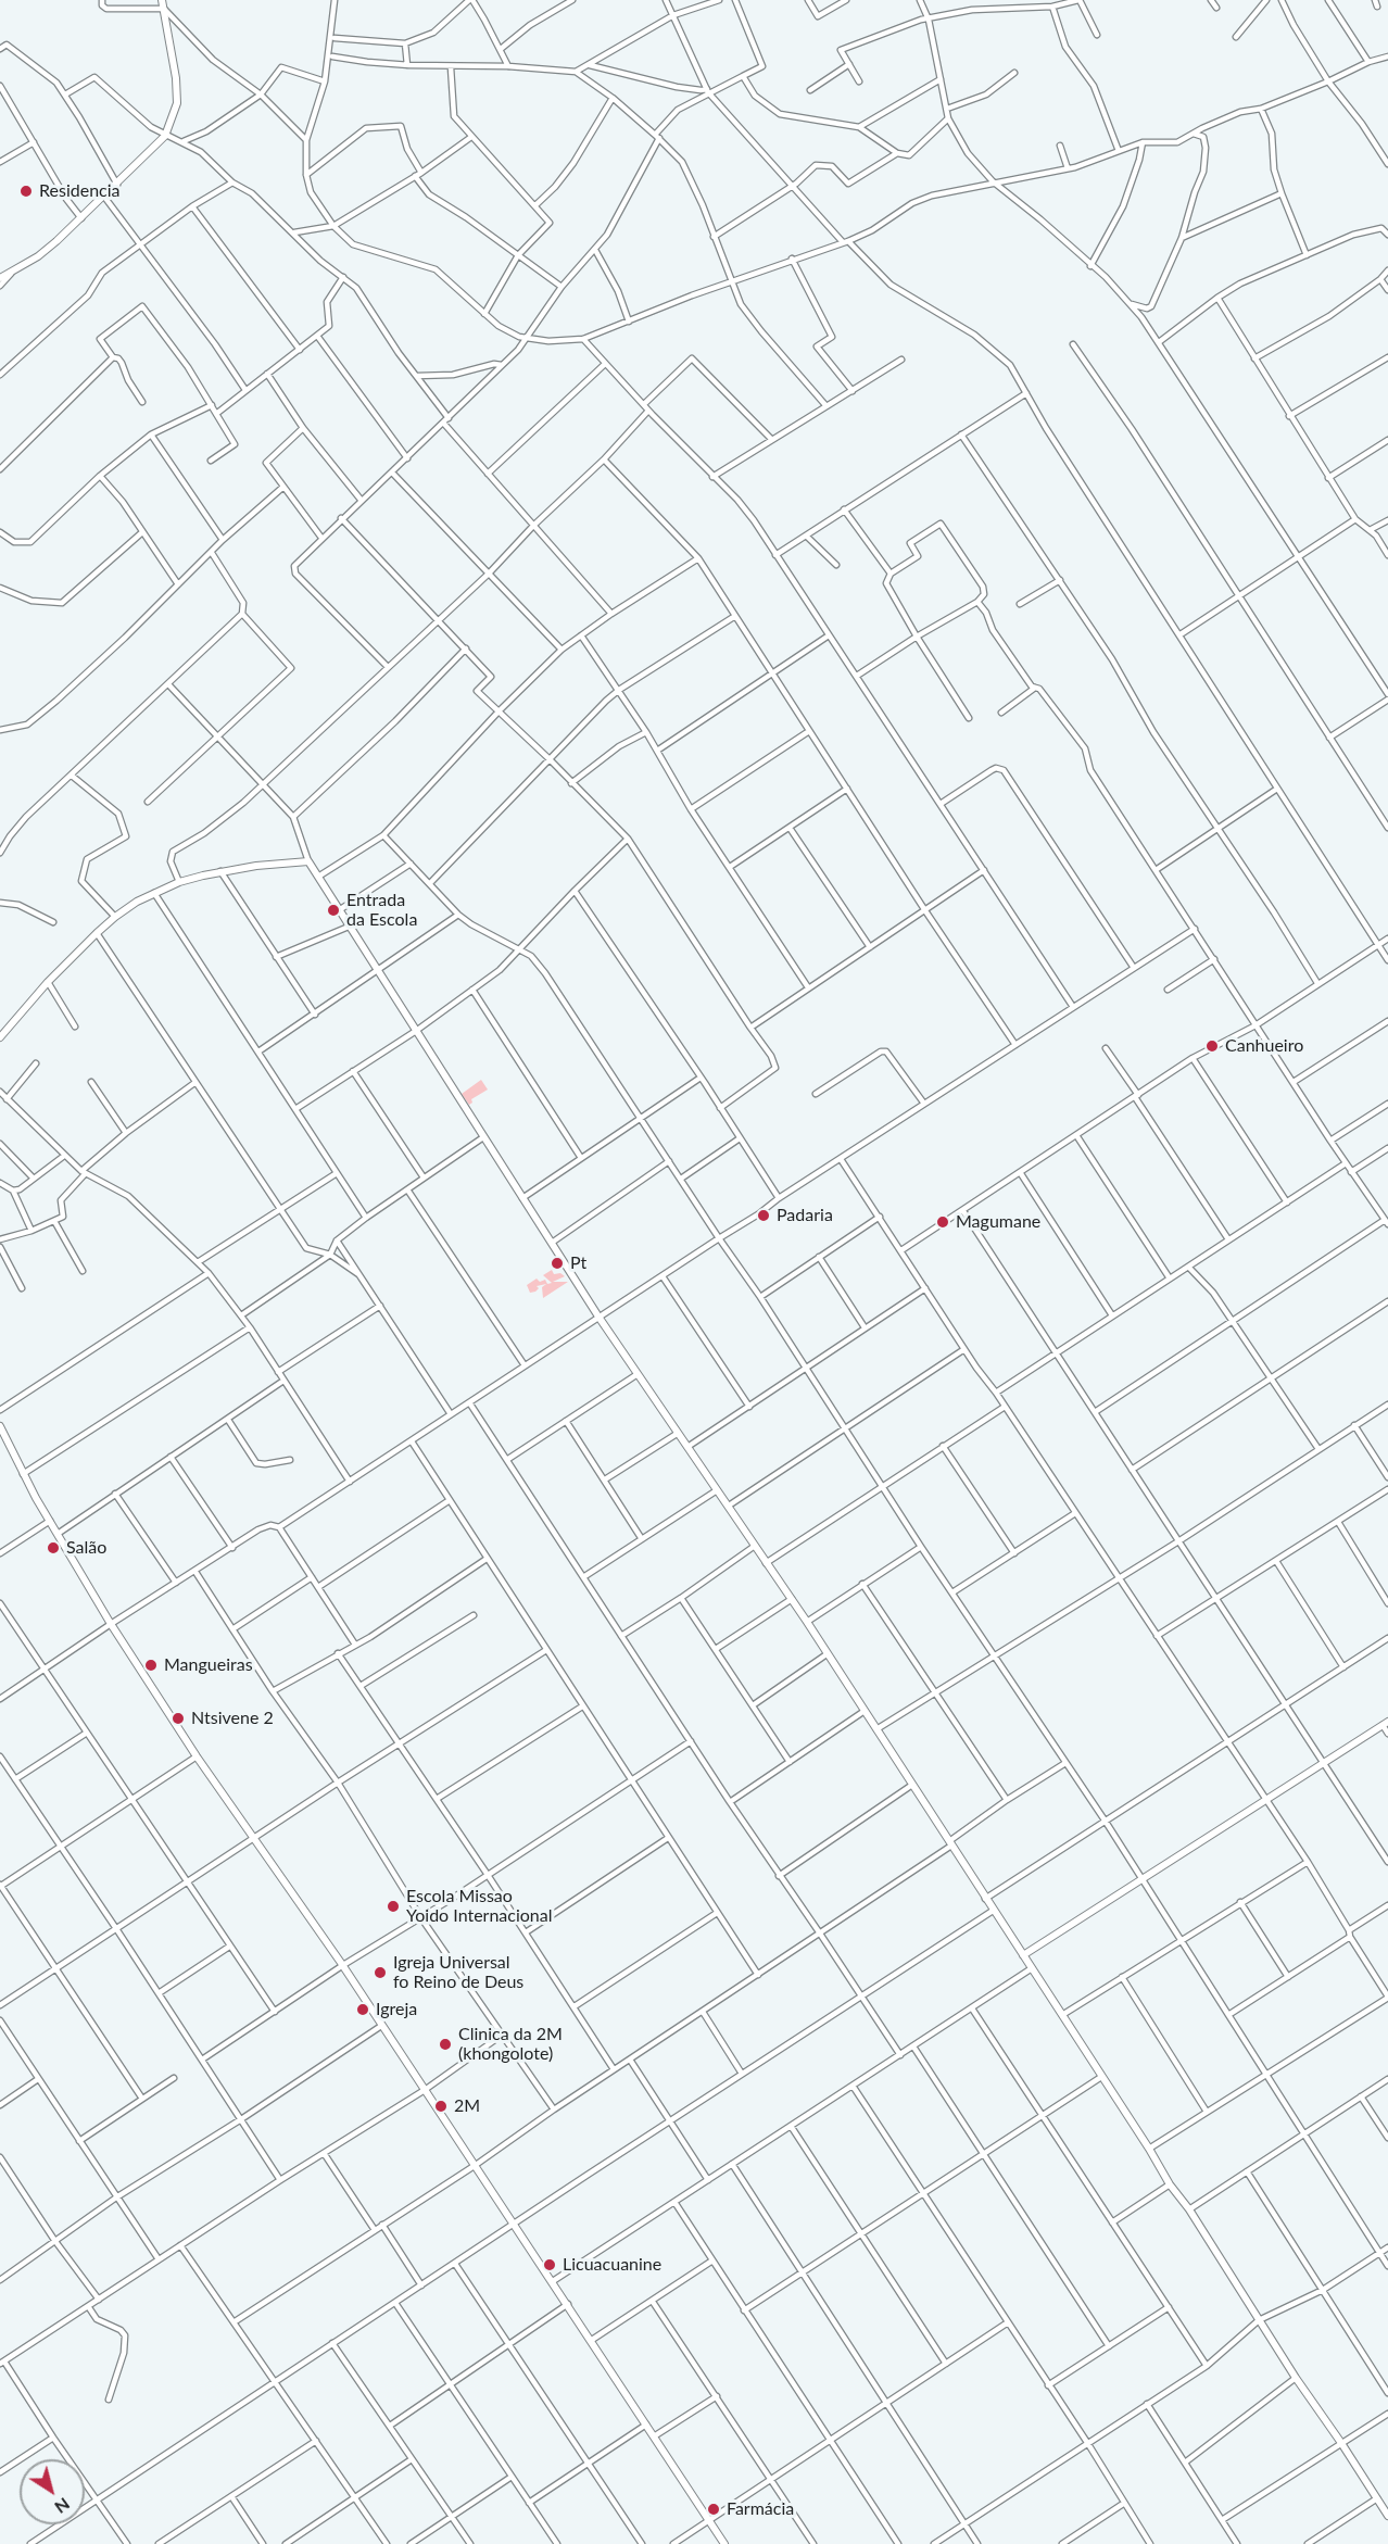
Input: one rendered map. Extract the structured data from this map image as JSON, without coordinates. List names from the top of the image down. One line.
{"places":["Residencia","Entrada da Escola","Canhueiro","Padaria","Magumane","Pt","Salão","Mangueiras","Ntsivene 2","Escola Missao Yoido Internacional","Igreja Universal fo Reino de Deus","Igreja","Clinica da 2M (khongolote)","2M","Licuacuanine","Farmácia"],"north":"bottom right"}
